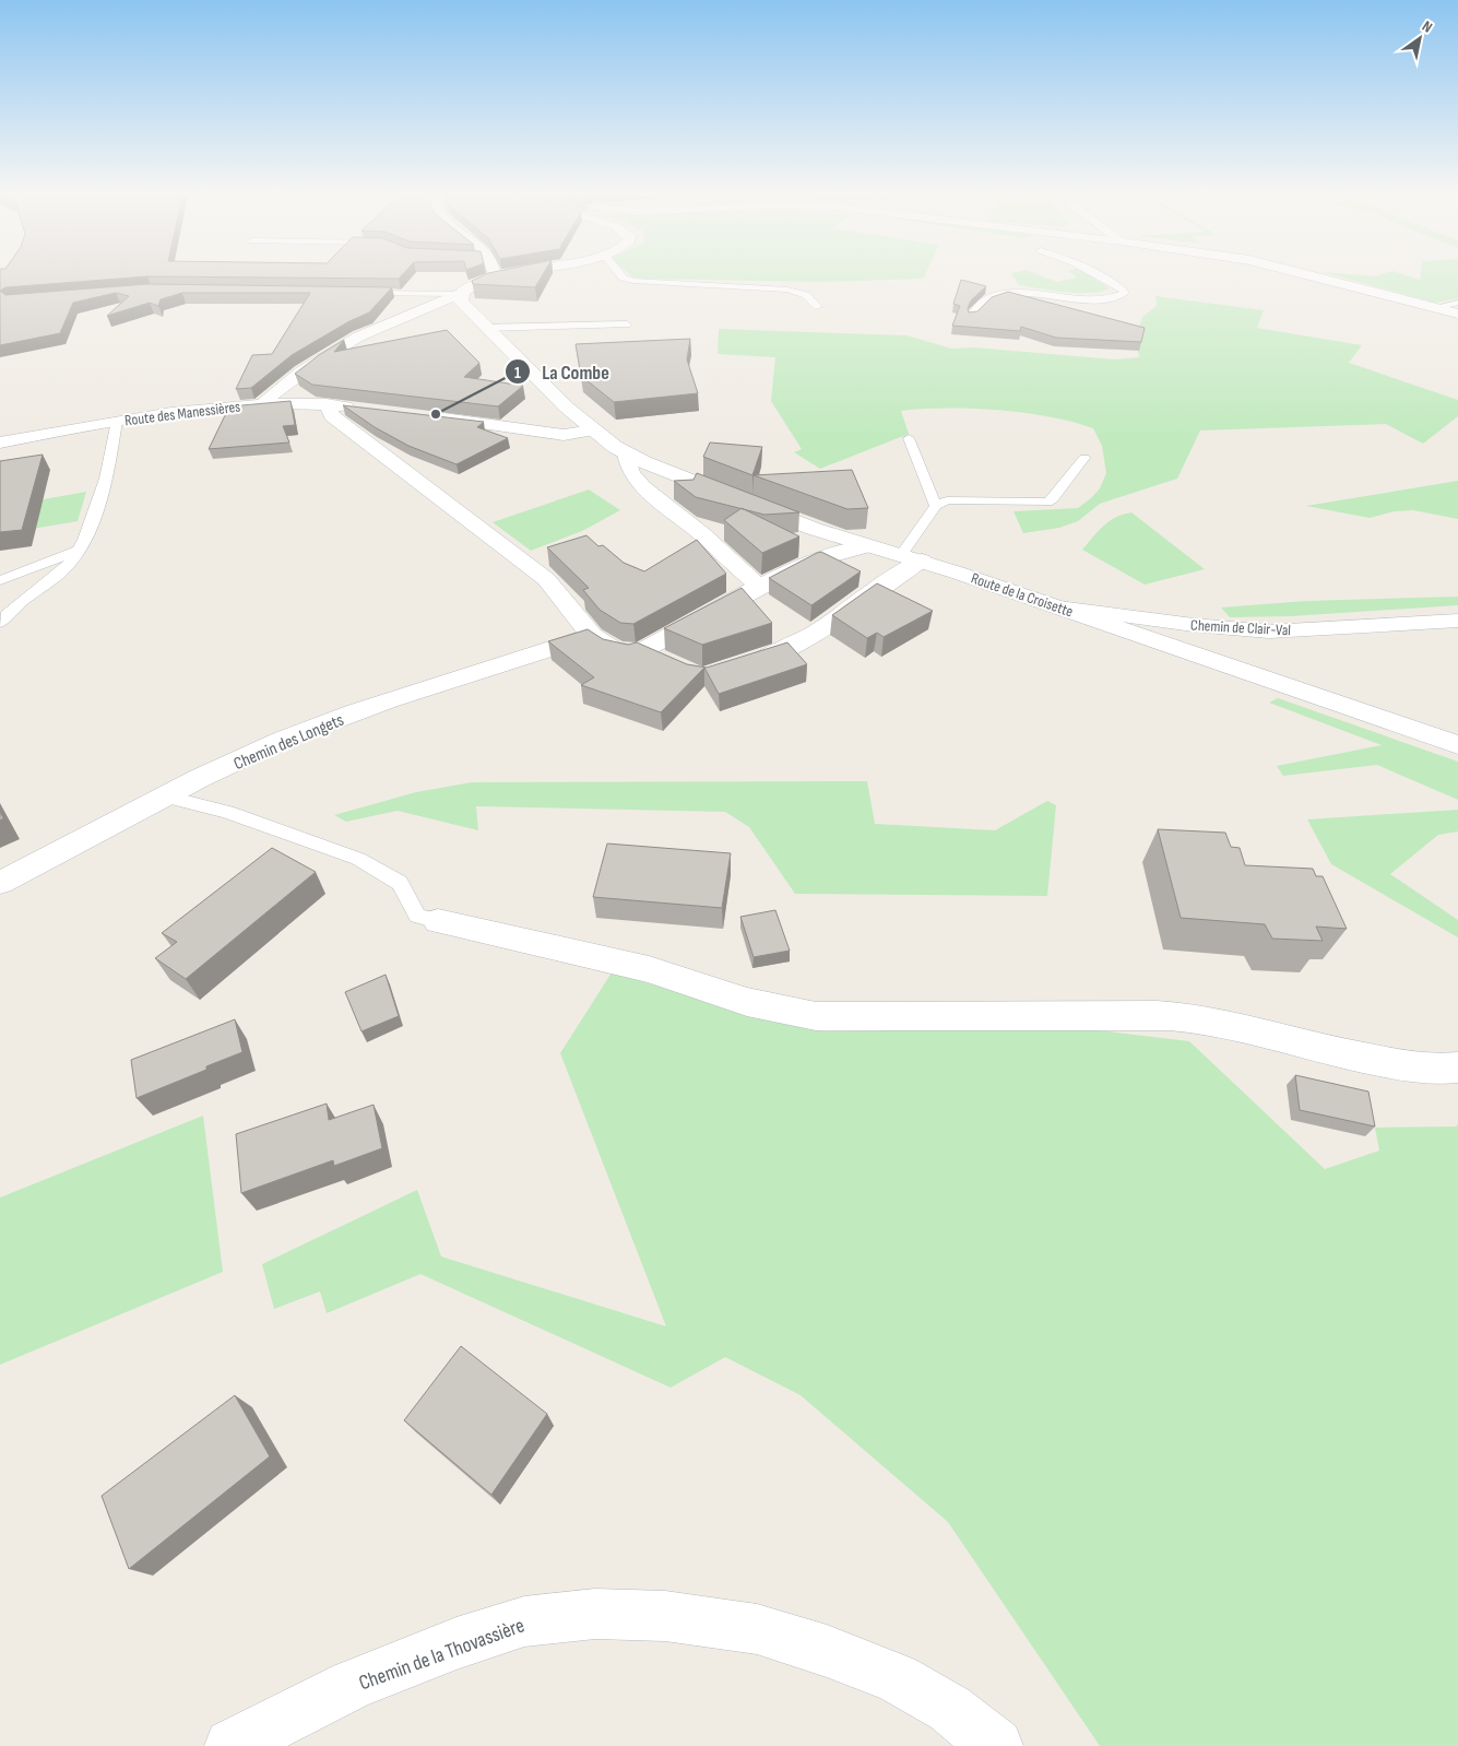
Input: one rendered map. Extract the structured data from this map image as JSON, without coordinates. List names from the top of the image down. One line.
{"streets":{"street":["Route des Manessières","Route de la Croisette","Chemin de Clair-Val","Chemin des Longets","Chemin de la Thovassière"]},"crossings":[["Route de la Croisette","Chemin de Clair-Val"]],"places":["La Combe"],"north":"top right"}
